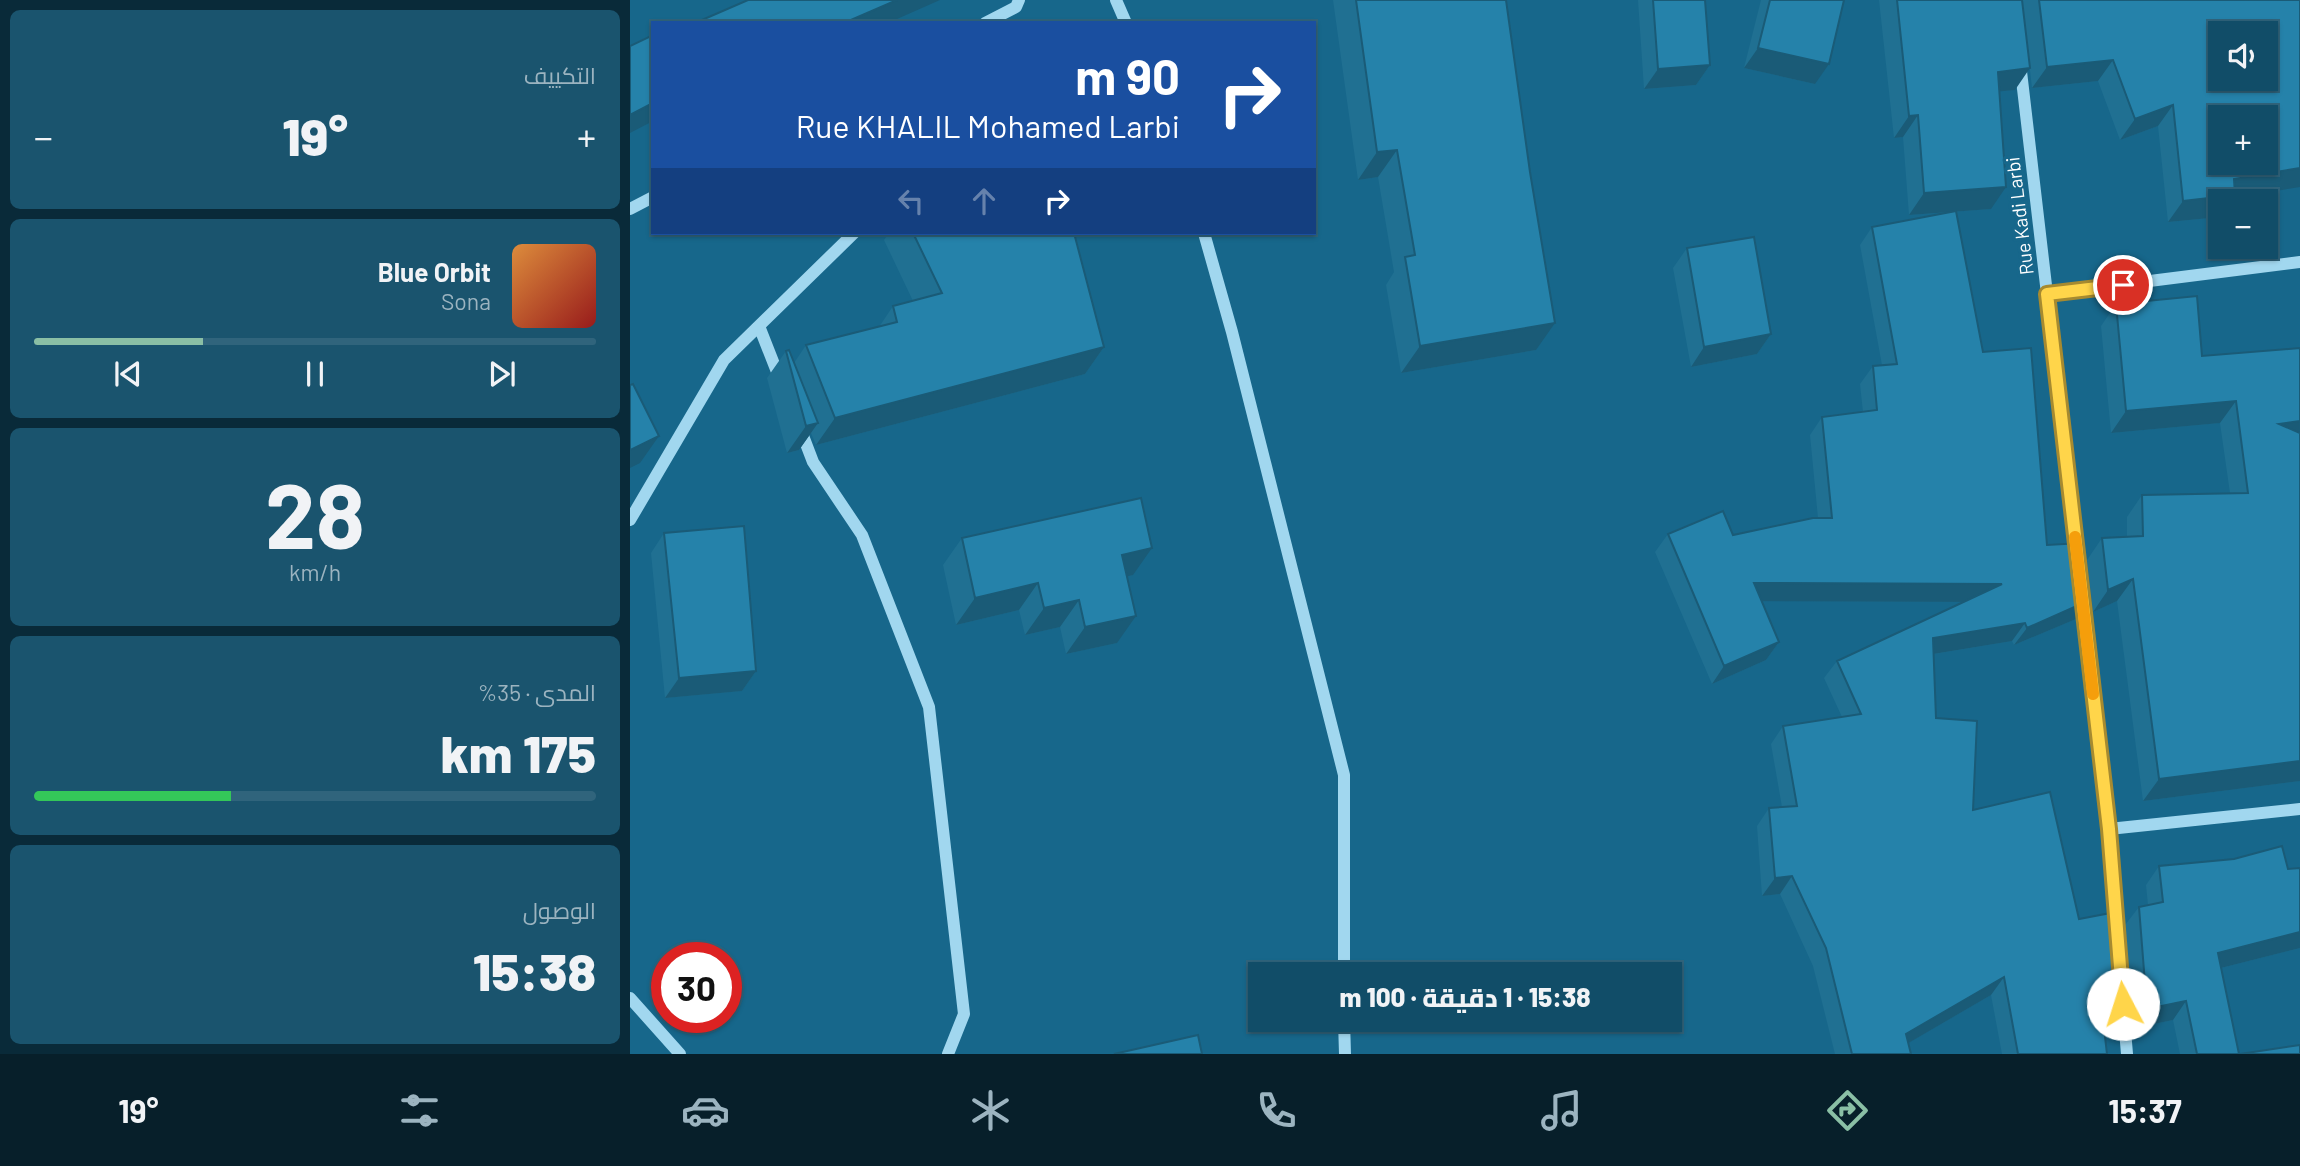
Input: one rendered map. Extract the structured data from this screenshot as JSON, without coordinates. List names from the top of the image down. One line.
{"streets":{"street":["Rue Kadi Larbi"]},"page":{"tile":["التكييف",["28","km/h"],["المدى · 35%","175 km"],["الوصول","15:38"]],"map_buttons":["+","−"],"turn":["90 m","Rue KHALIL Mohamed Larbi"],"heat":["−","19°","+"],"song":["Blue Orbit","Sona"],"limit":"30","trip":"15:38 · 1 دقيقة · 100 m","tabs":["15:37","19°"]}}
